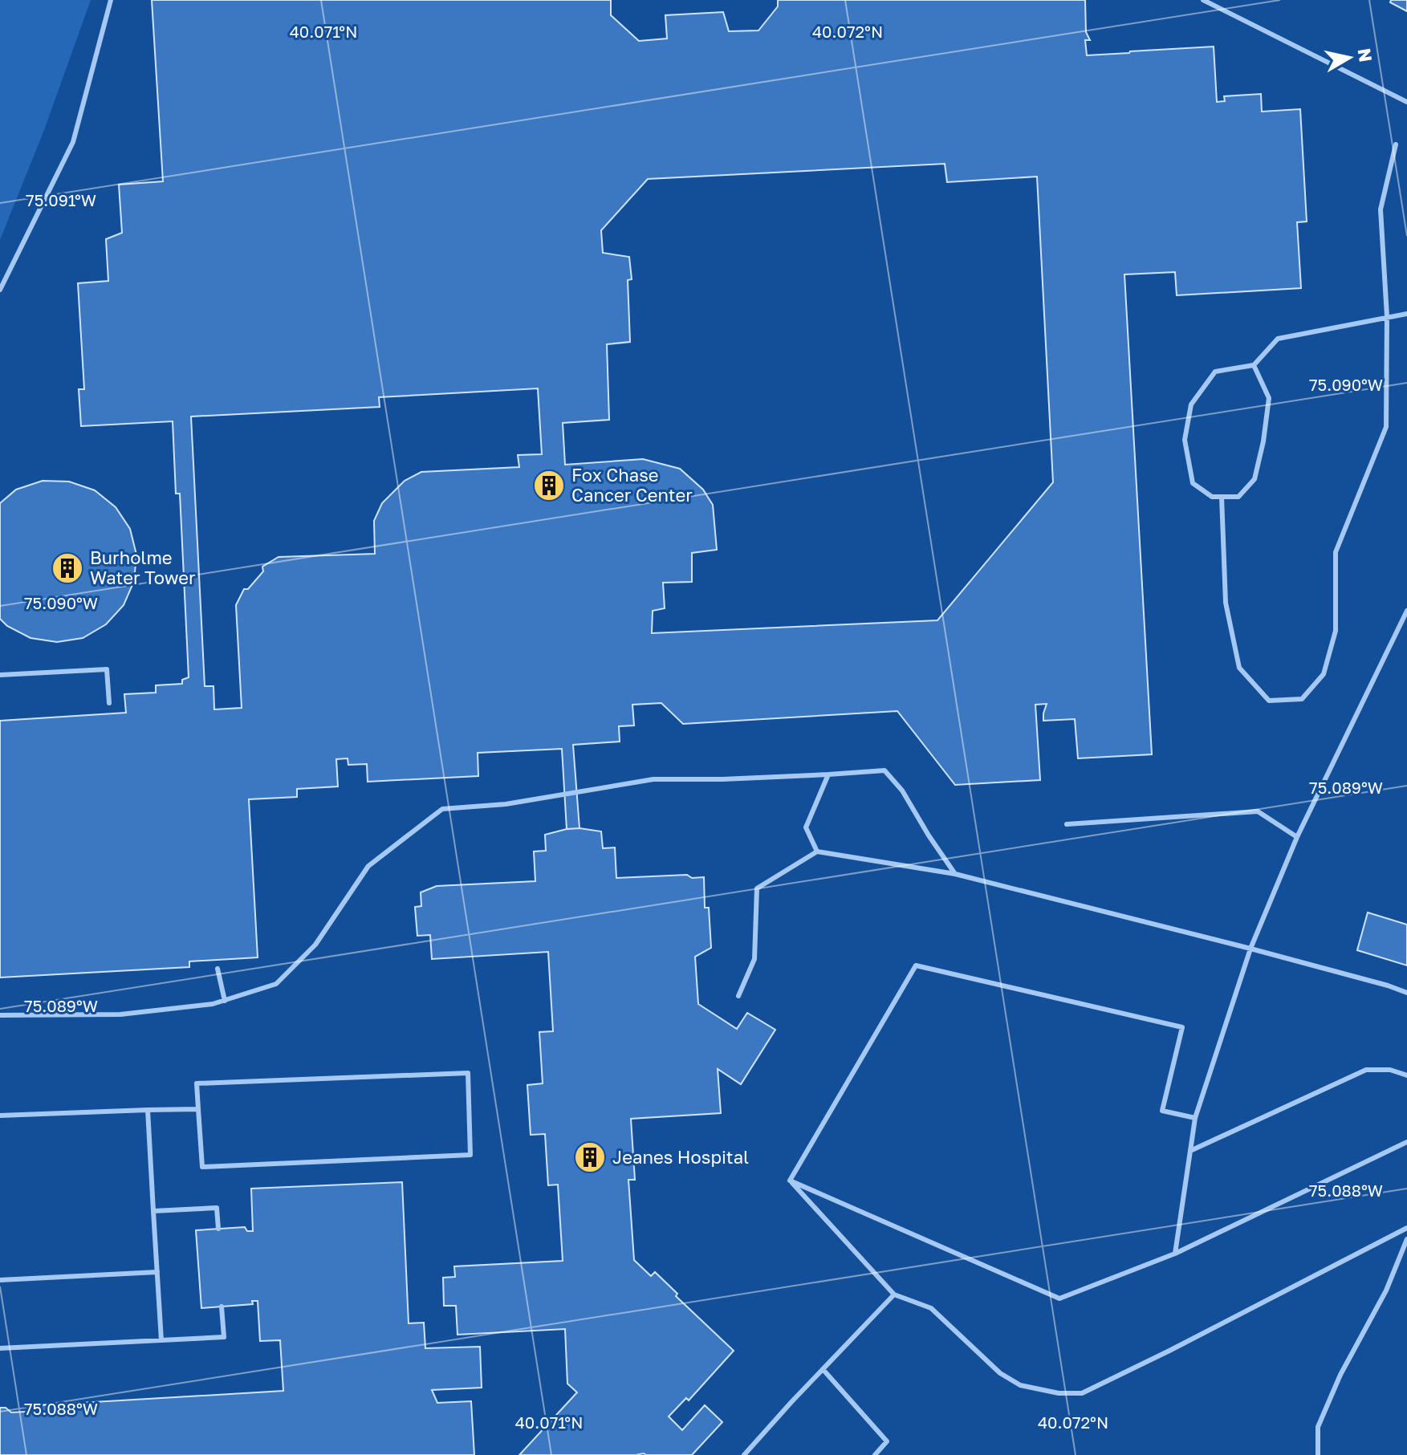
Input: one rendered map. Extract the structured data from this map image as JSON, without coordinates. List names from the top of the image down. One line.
{"places":{"building":["Fox Chase Cancer Center","Burholme Water Tower","Jeanes Hospital"]},"north":"right","coordinates":["40.071°N","40.072°N","75.091°W","75.090°W","75.089°W","75.088°W"]}
